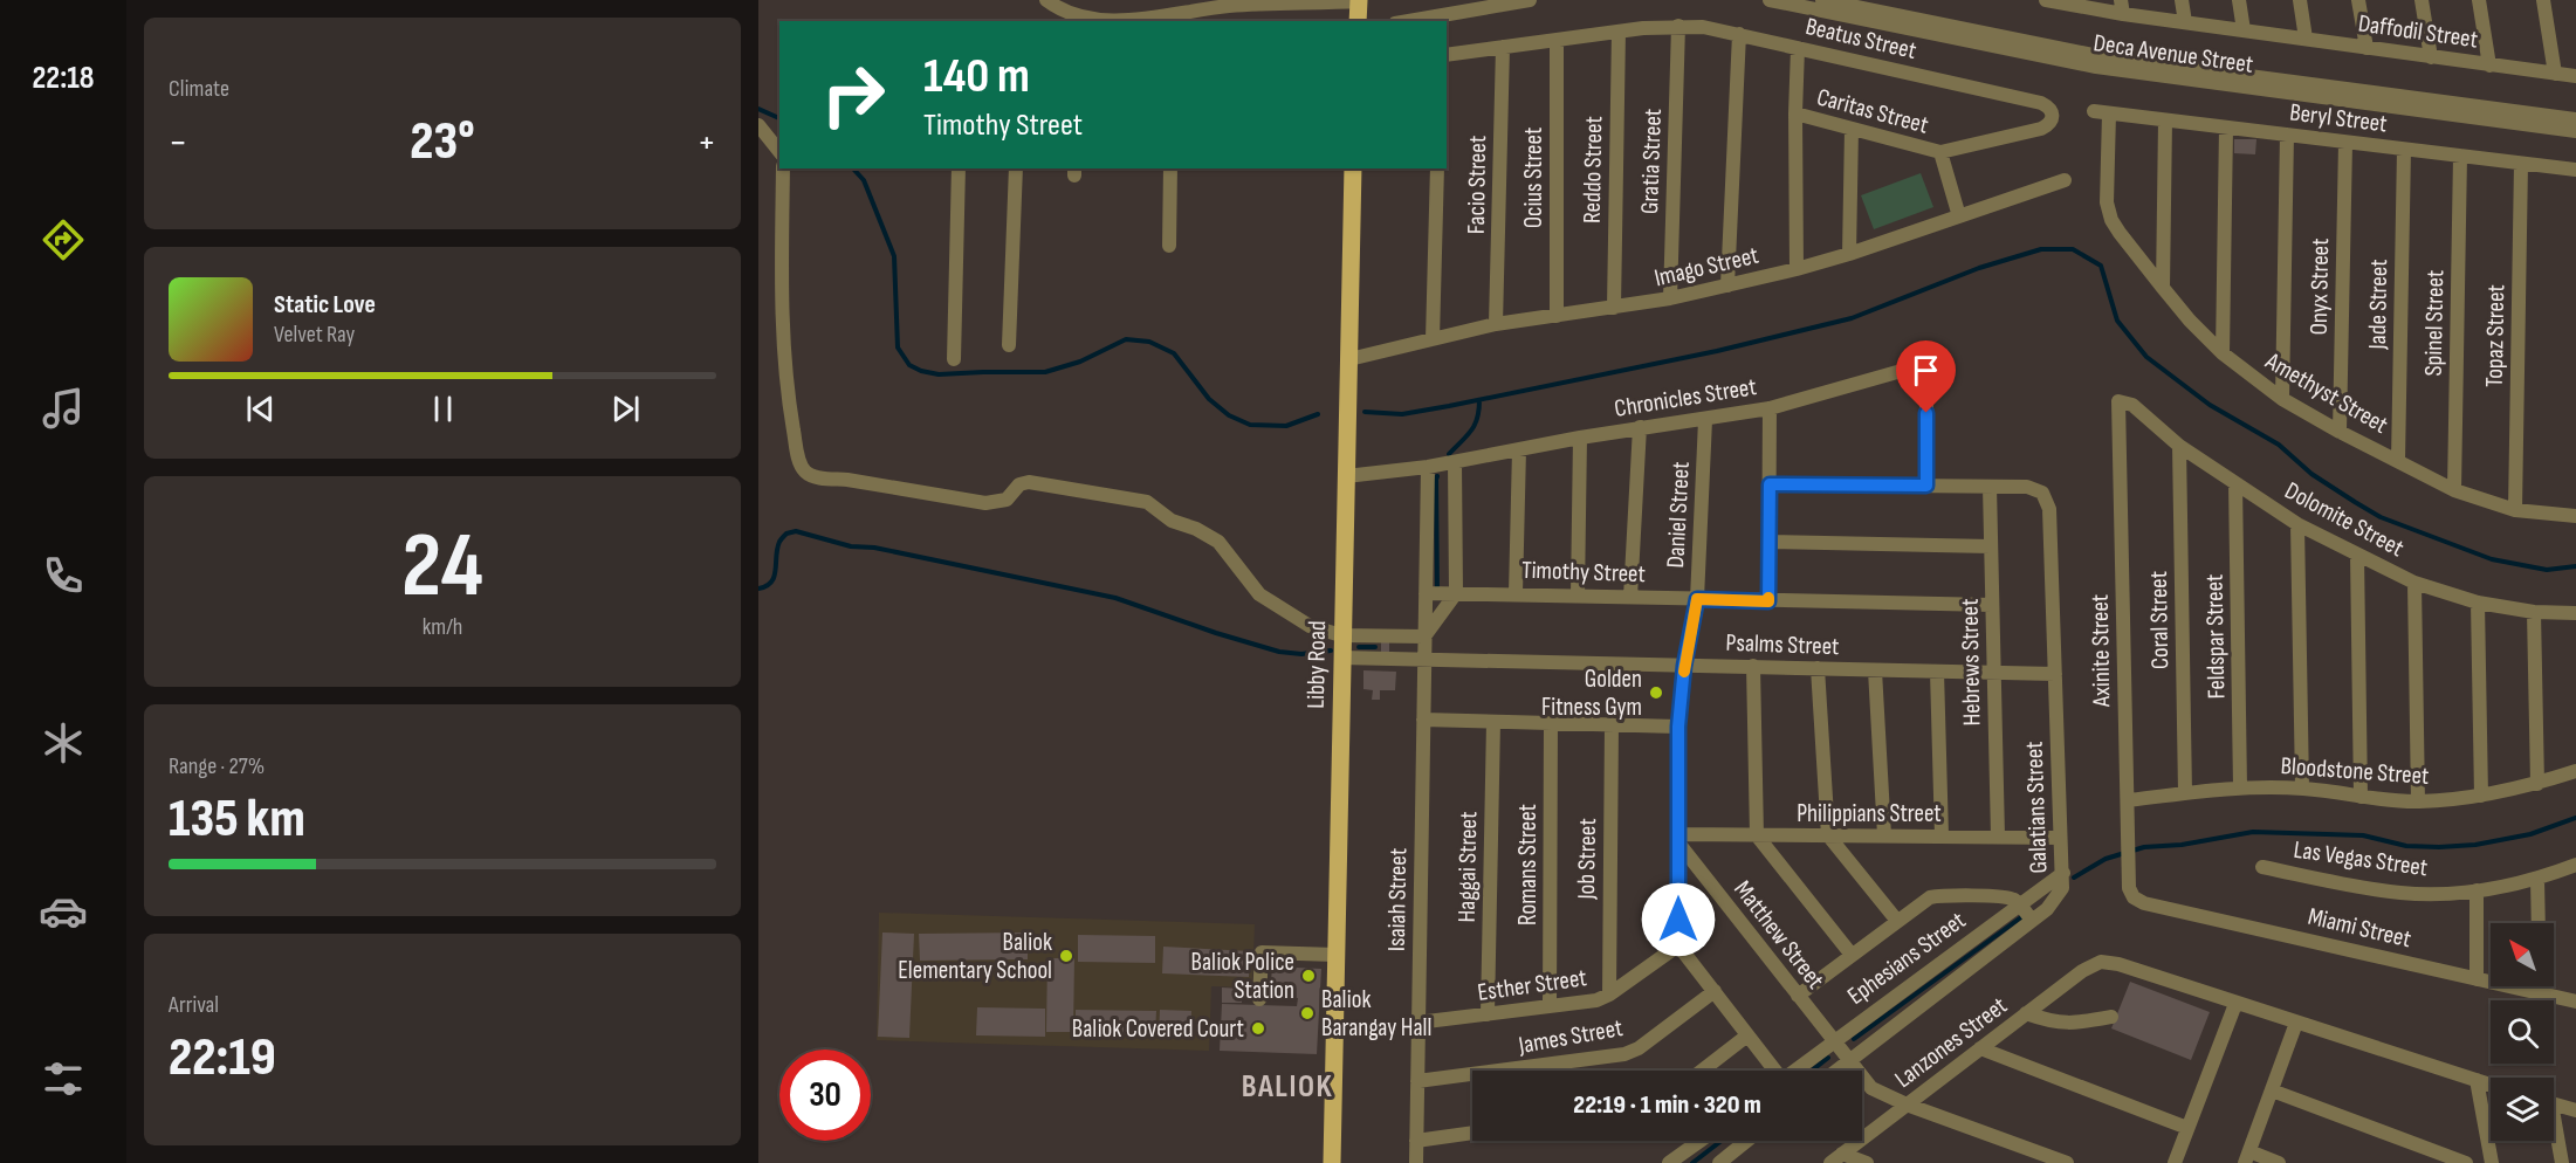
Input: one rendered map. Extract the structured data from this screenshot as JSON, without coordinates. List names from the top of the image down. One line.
{"streets":{"main road":["Libby Road"],"street":["Daffodil Street","Beatus Street","Deca Avenue Street","Caritas Street","Beryl Street","Gratia Street","Reddo Street","Ocius Street","Facio Street","Imago Street","Onyx Street","Jade Street","Spinel Street","Topaz Street","Amethyst Street","Chronicles Street","Daniel Street","Dolomite Street","Timothy Street","Coral Street","Feldspar Street","Psalms Street","Axinite Street","Hebrews Street","Bloodstone Street","Galatians Street","Philippians Street","Job Street","Las Vegas Street","Romans Street","Haggai Street","Isaiah Street","Miami Street","Matthew Street","Ephesians Street","Esther Street","James Street","Lanzones Street"]},"crossings":[["Beatus Street","Caritas Street"],["Beatus Street","Gratia Street"],["Beatus Street","Reddo Street"],["Beatus Street","Ocius Street"],["Beatus Street","Facio Street"],["Beryl Street","Onyx Street"],["Beryl Street","Jade Street"],["Beryl Street","Spinel Street"],["Beryl Street","Topaz Street"],["Beryl Street","Amethyst Street"],["Gratia Street","Imago Street"],["Reddo Street","Imago Street"],["Ocius Street","Imago Street"],["Facio Street","Imago Street"],["Imago Street","Libby Road"],["Onyx Street","Amethyst Street"],["Jade Street","Amethyst Street"],["Spinel Street","Amethyst Street"],["Topaz Street","Amethyst Street"],["Chronicles Street","Daniel Street"],["Chronicles Street","Libby Road"],["Chronicles Street","Isaiah Street"],["Daniel Street","Timothy Street"],["Daniel Street","Psalms Street"],["Daniel Street","Philippians Street"],["Daniel Street","Matthew Street"],["Daniel Street","Esther Street"],["Dolomite Street","Coral Street"],["Dolomite Street","Feldspar Street"],["Dolomite Street","Axinite Street"],["Timothy Street","Hebrews Street"],["Timothy Street","Isaiah Street"],["Coral Street","Bloodstone Street"],["Feldspar Street","Bloodstone Street"],["Psalms Street","Hebrews Street"],["Psalms Street","Libby Road"],["Psalms Street","Galatians Street"],["Psalms Street","Isaiah Street"],["Axinite Street","Bloodstone Street"],["Axinite Street","Miami Street"],["Hebrews Street","Galatians Street"],["Hebrews Street","Philippians Street"],["Galatians Street","Philippians Street"],["Galatians Street","Matthew Street"],["Galatians Street","Ephesians Street"],["Philippians Street","Matthew Street"],["Job Street","Esther Street"],["Romans Street","Esther Street"],["Haggai Street","Esther Street"],["Isaiah Street","Esther Street"],["Isaiah Street","James Street"],["Matthew Street","Ephesians Street"],["Matthew Street","Lanzones Street"]],"districts":["BALIOK"],"places":["Golden Fitness Gym","Baliok Elementary School","Baliok Police Station","Baliok Barangay Hall","Baliok Covered Court"],"north":"top left","page":{"tabs":"22:18","tile":["Climate",["24","km/h"],["Range · 27%","135 km"],["Arrival","22:19"]],"turn":["140 m","Timothy Street"],"heat":["−","23°","+"],"song":["Static Love","Velvet Ray"],"limit":"30","trip":"22:19 · 1 min · 320 m"}}
